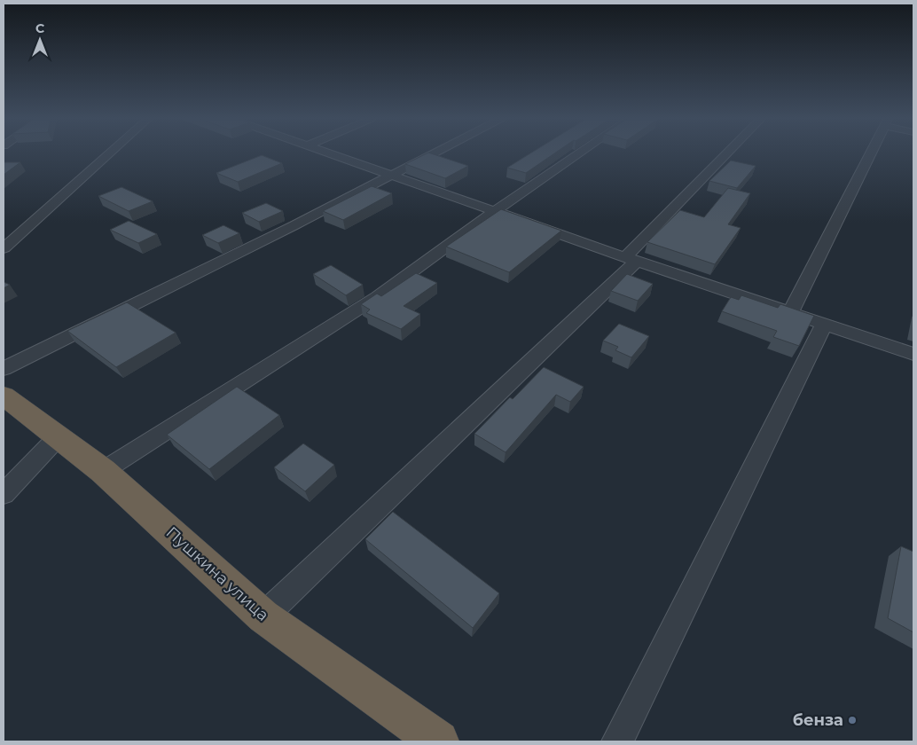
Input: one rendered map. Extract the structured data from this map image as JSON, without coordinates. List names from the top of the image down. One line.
{"streets":{"highway":["Пушкина улица"]},"places":["бенза"],"north":"top"}
